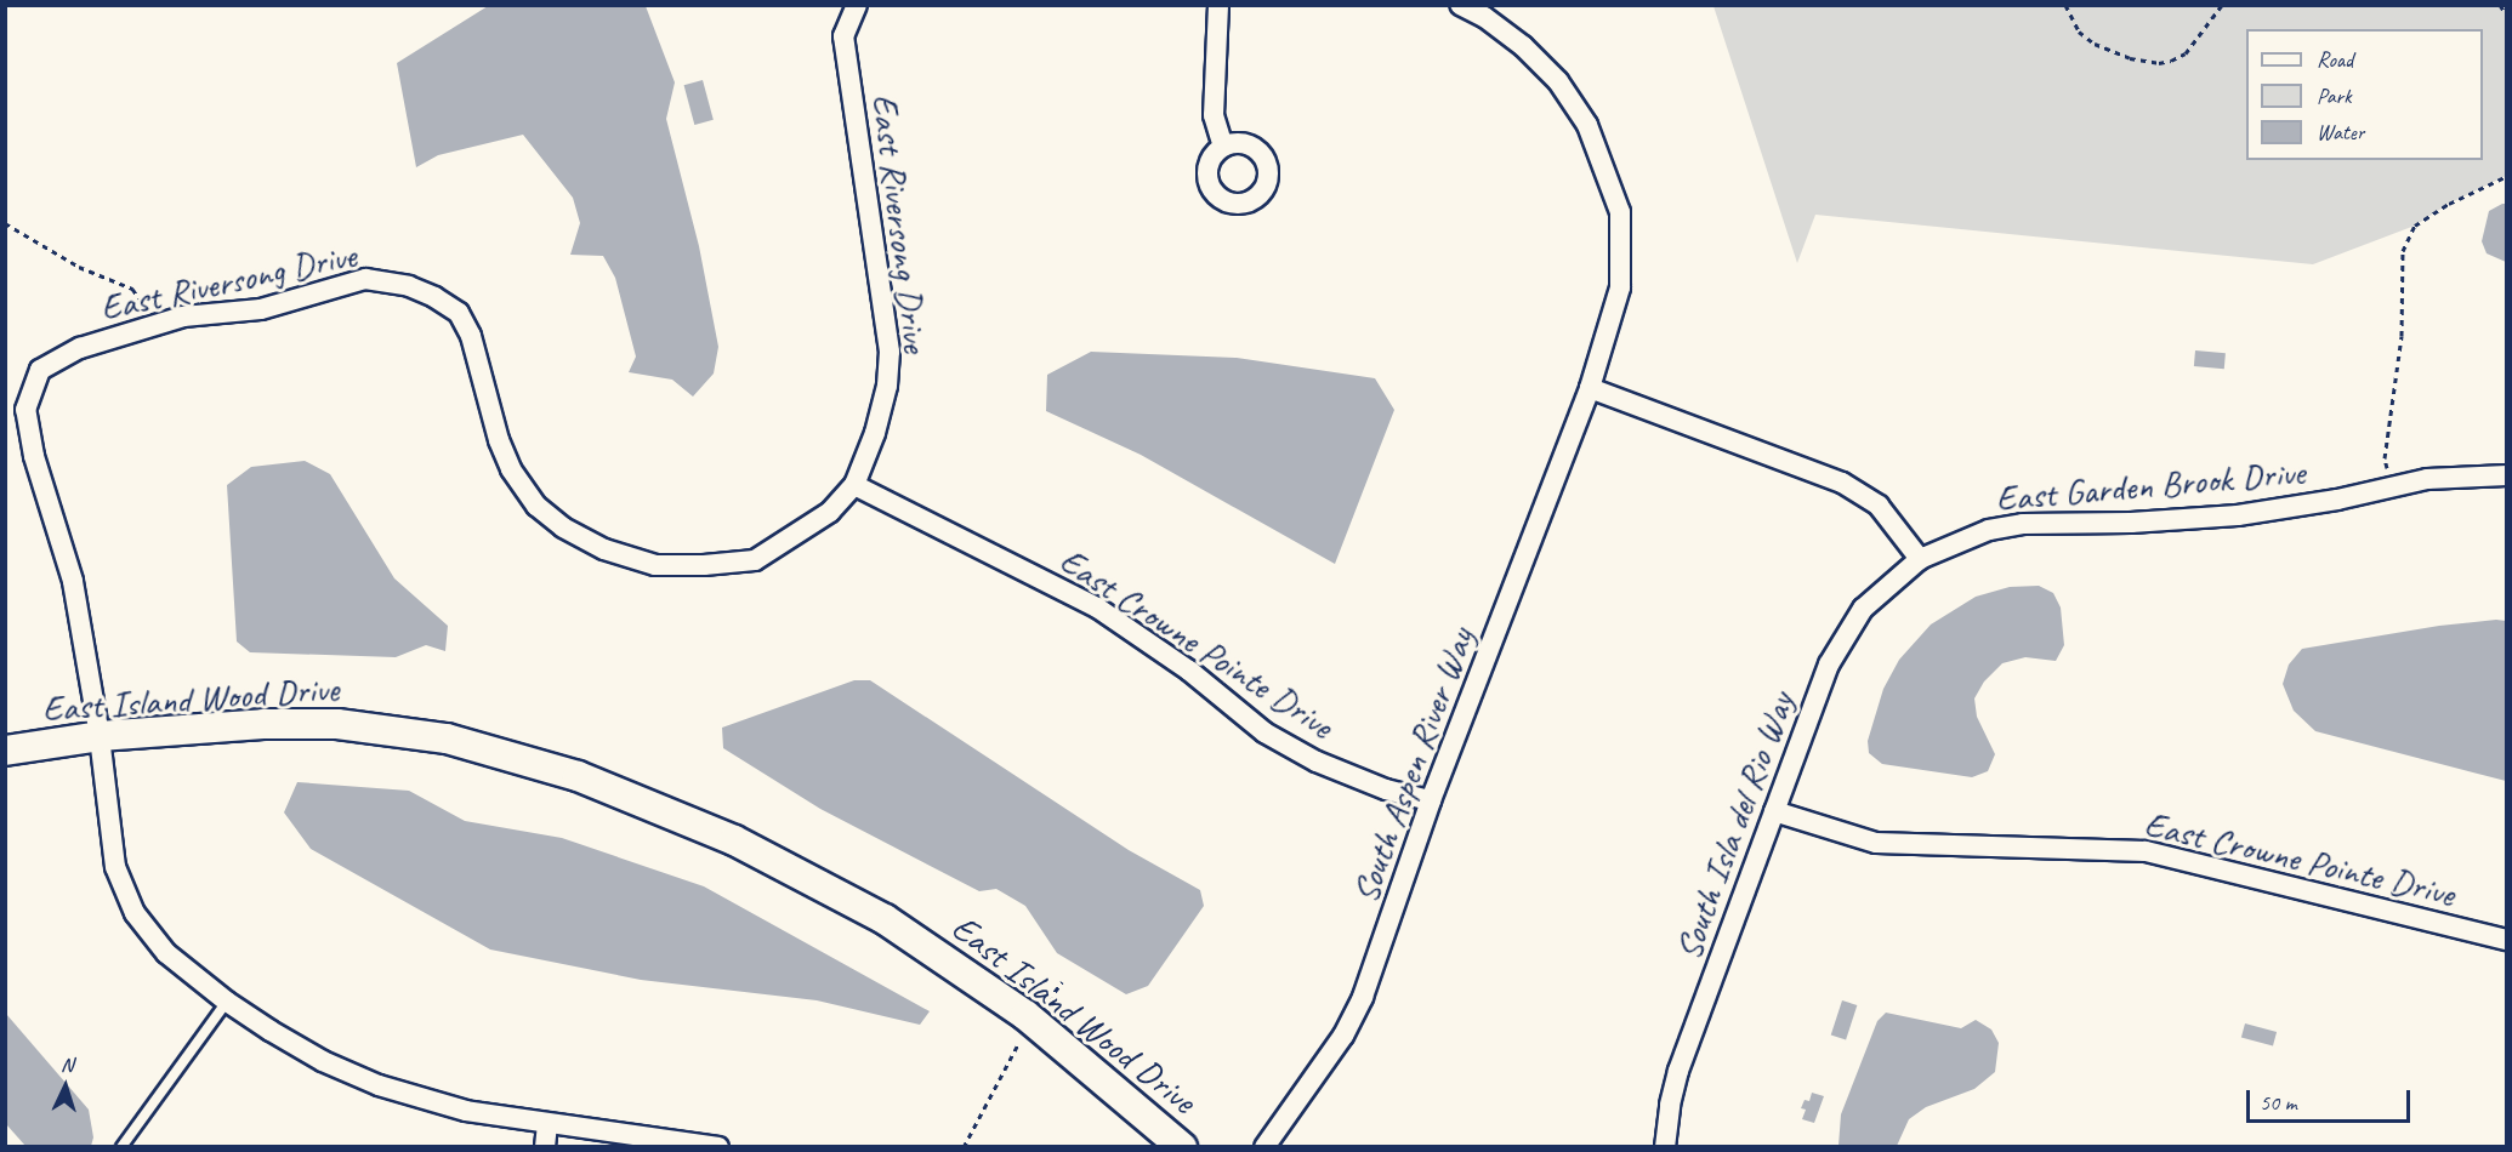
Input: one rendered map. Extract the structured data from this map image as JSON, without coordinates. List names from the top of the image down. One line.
{"streets":{"street":["East Riversong Drive","East Garden Brook Drive","East Crowne Pointe Drive","East Island Wood Drive","South Aspen River Way","South Isla del Rio Way"]},"crossings":[["East Riversong Drive","East Crowne Pointe Drive"],["East Riversong Drive","East Island Wood Drive"],["East Garden Brook Drive","South Isla del Rio Way"],["East Crowne Pointe Drive","South Aspen River Way"],["East Crowne Pointe Drive","South Isla del Rio Way"]],"legend":["Road","Park","Water"],"scale_bar":"50 m","north":"top"}
